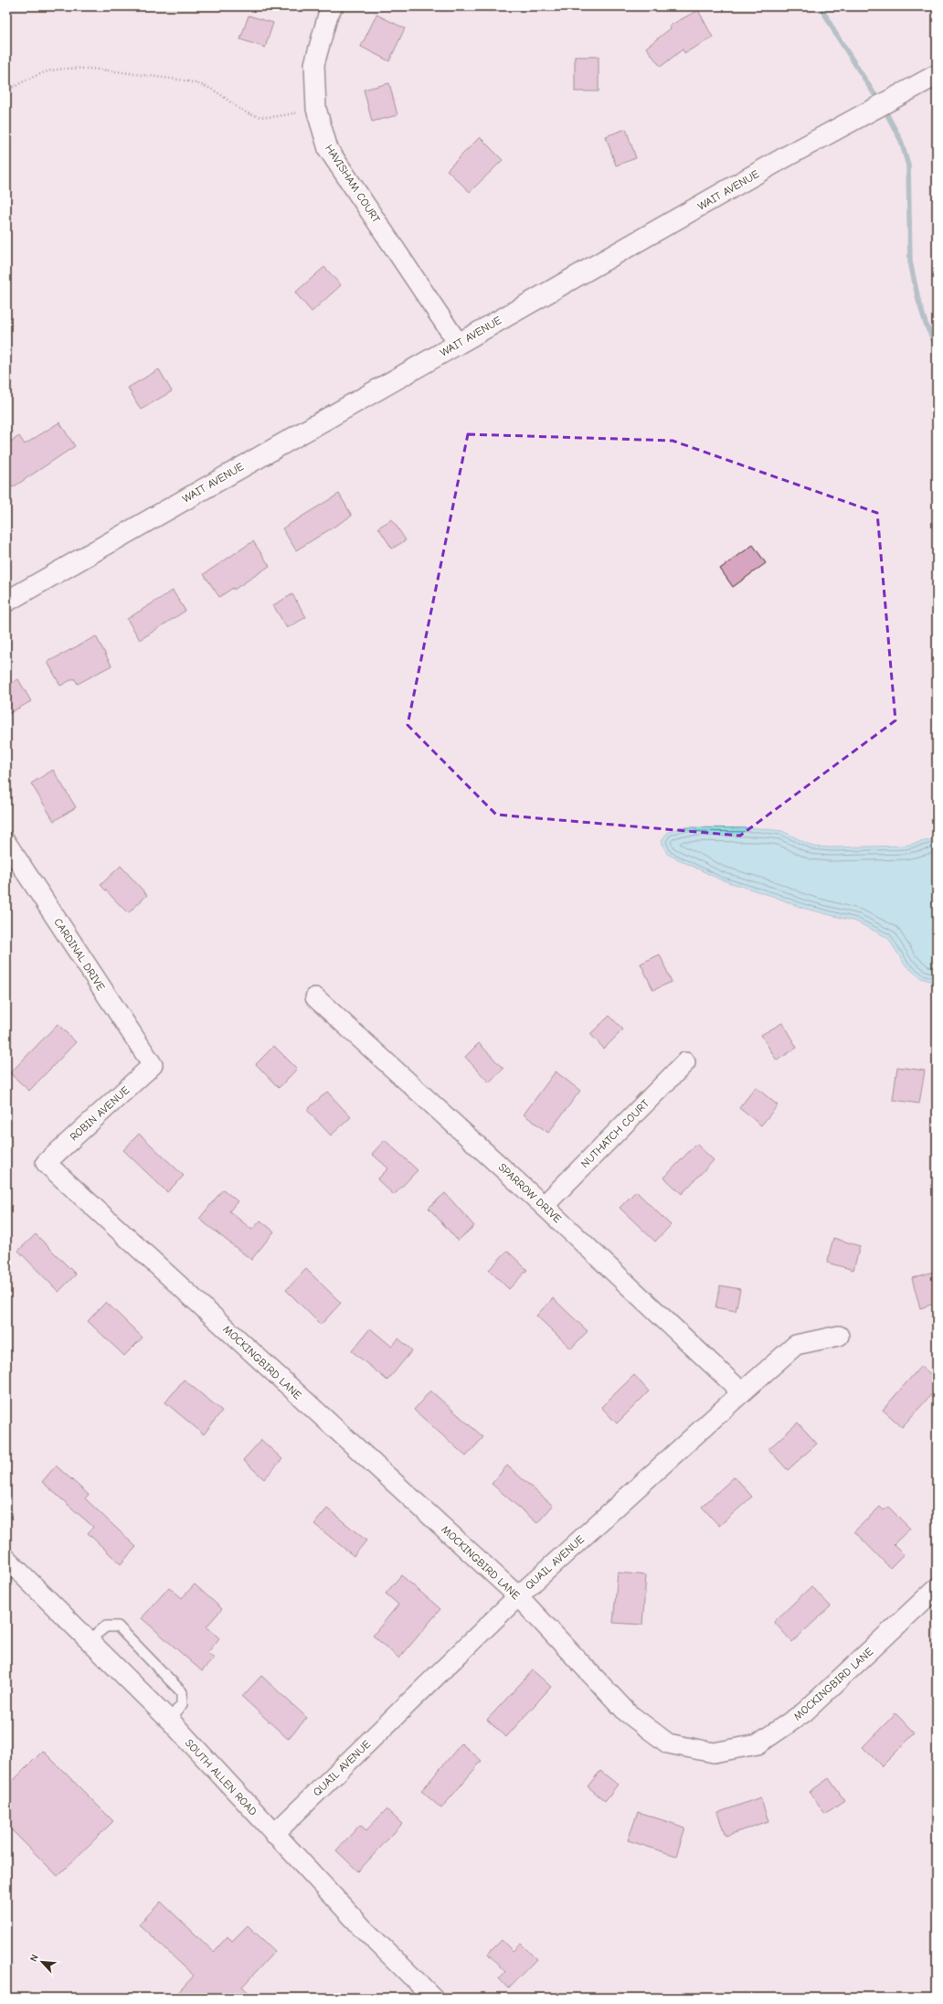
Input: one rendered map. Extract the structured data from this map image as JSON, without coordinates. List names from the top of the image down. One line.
{"streets":{"main road":["WAIT AVENUE"],"street":["HAVISHAM COURT","CARDINAL DRIVE","ROBIN AVENUE","NUTHATCH COURT","SPARROW DRIVE","MOCKINGBIRD LANE","QUAIL AVENUE","SOUTH ALLEN ROAD"]},"crossings":[["HAVISHAM COURT","WAIT AVENUE"],["CARDINAL DRIVE","ROBIN AVENUE"],["ROBIN AVENUE","MOCKINGBIRD LANE"],["NUTHATCH COURT","SPARROW DRIVE"],["SPARROW DRIVE","QUAIL AVENUE"],["MOCKINGBIRD LANE","QUAIL AVENUE"],["QUAIL AVENUE","SOUTH ALLEN ROAD"]],"north":"top left"}
